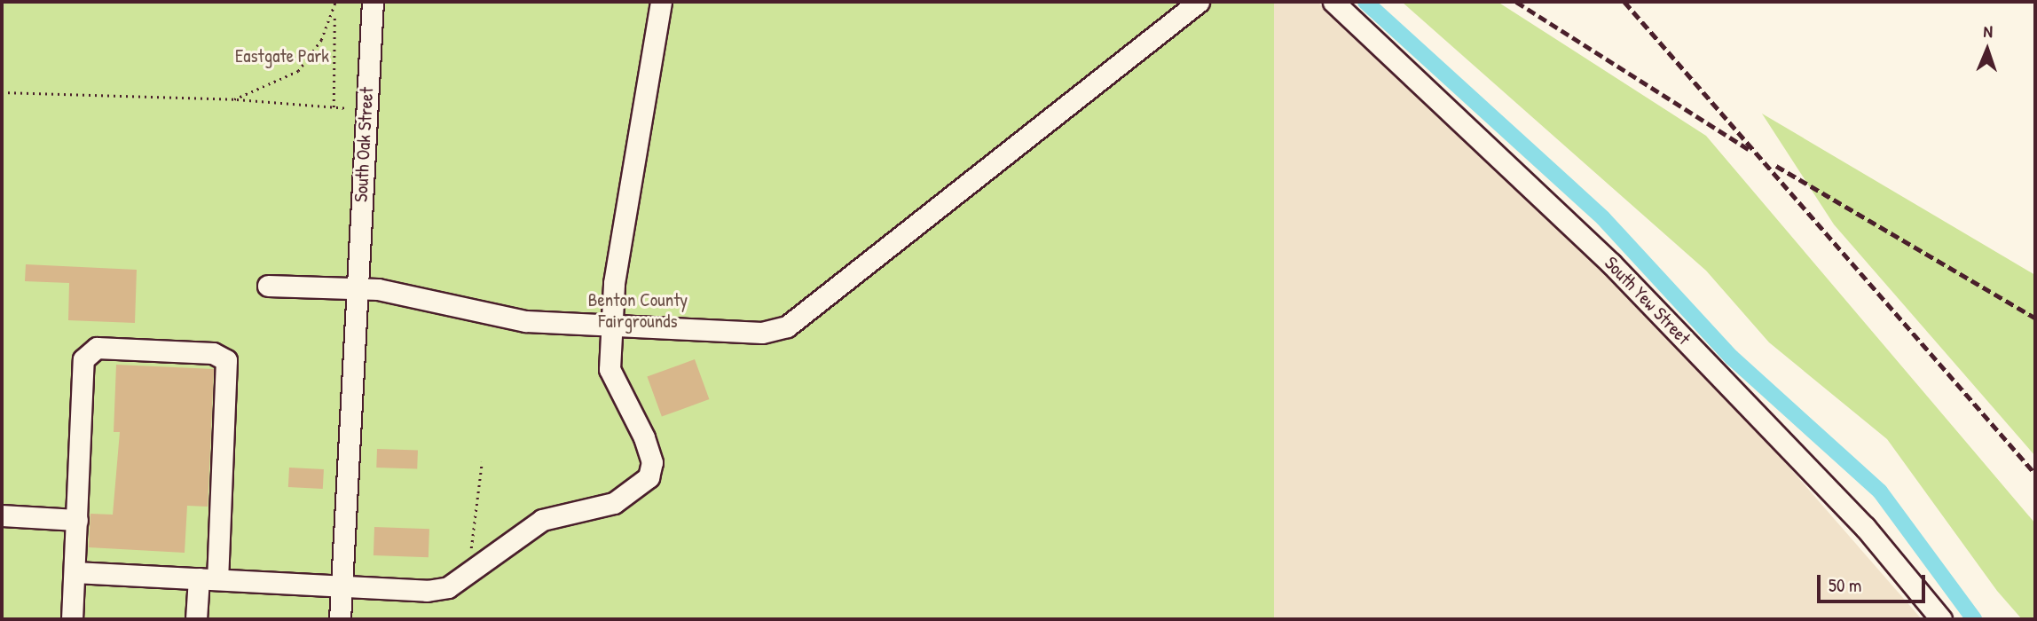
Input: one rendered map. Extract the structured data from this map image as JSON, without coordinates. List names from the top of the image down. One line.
{"streets":{"street":["South Oak Street","South Yew Street"]},"parks":["Eastgate Park","Benton County Fairgrounds"],"scale_bar":"50 m","north":"top"}
